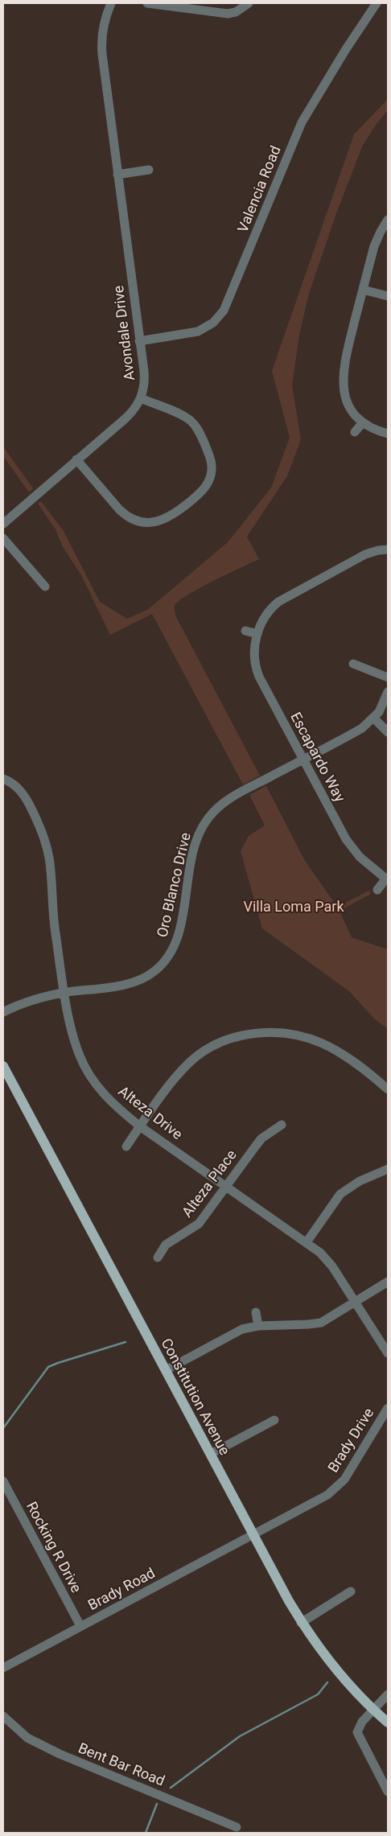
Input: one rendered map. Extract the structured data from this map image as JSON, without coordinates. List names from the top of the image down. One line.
{"streets":{"main road":["Constitution Avenue"],"street":["Valencia Road","Avondale Drive","Escapardo Way","Oro Blanco Drive","Alteza Drive","Alteza Place","Brady Drive","Rocking R Drive","Brady Road","Bent Bar Road"]},"crossings":[["Valencia Road","Avondale Drive"],["Escapardo Way","Oro Blanco Drive"],["Oro Blanco Drive","Alteza Drive"],["Alteza Drive","Alteza Place"],["Constitution Avenue","Brady Drive"],["Constitution Avenue","Brady Road"],["Brady Drive","Brady Road"],["Rocking R Drive","Brady Road"]],"parks":["Villa Loma Park"]}
